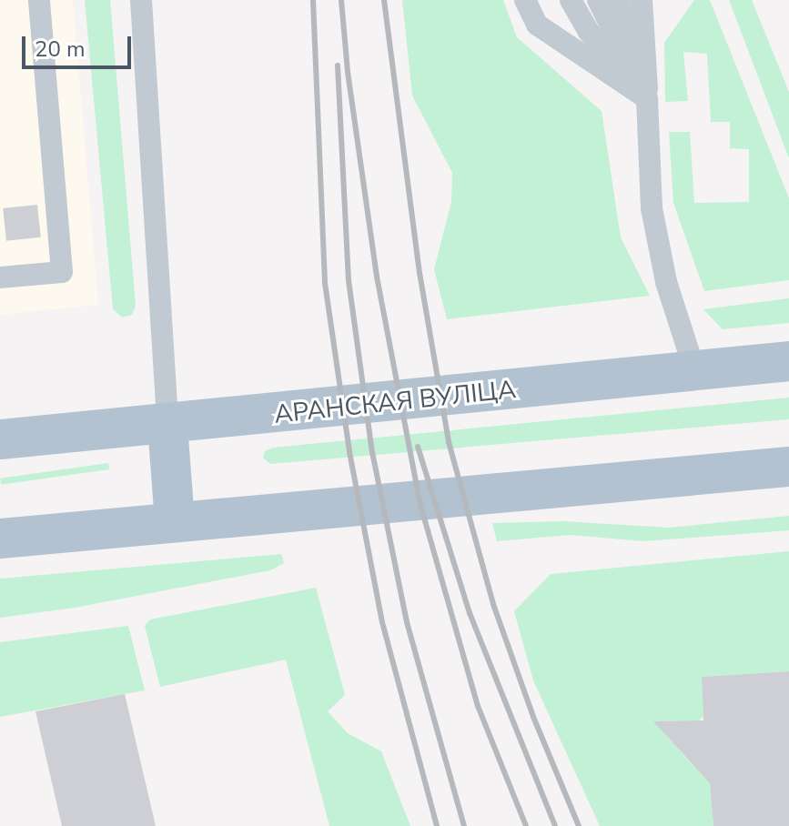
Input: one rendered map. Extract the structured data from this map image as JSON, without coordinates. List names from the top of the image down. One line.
{"streets":{"main road":["АРАНСКАЯ ВУЛІЦА"]},"scale_bar":"20 m"}
